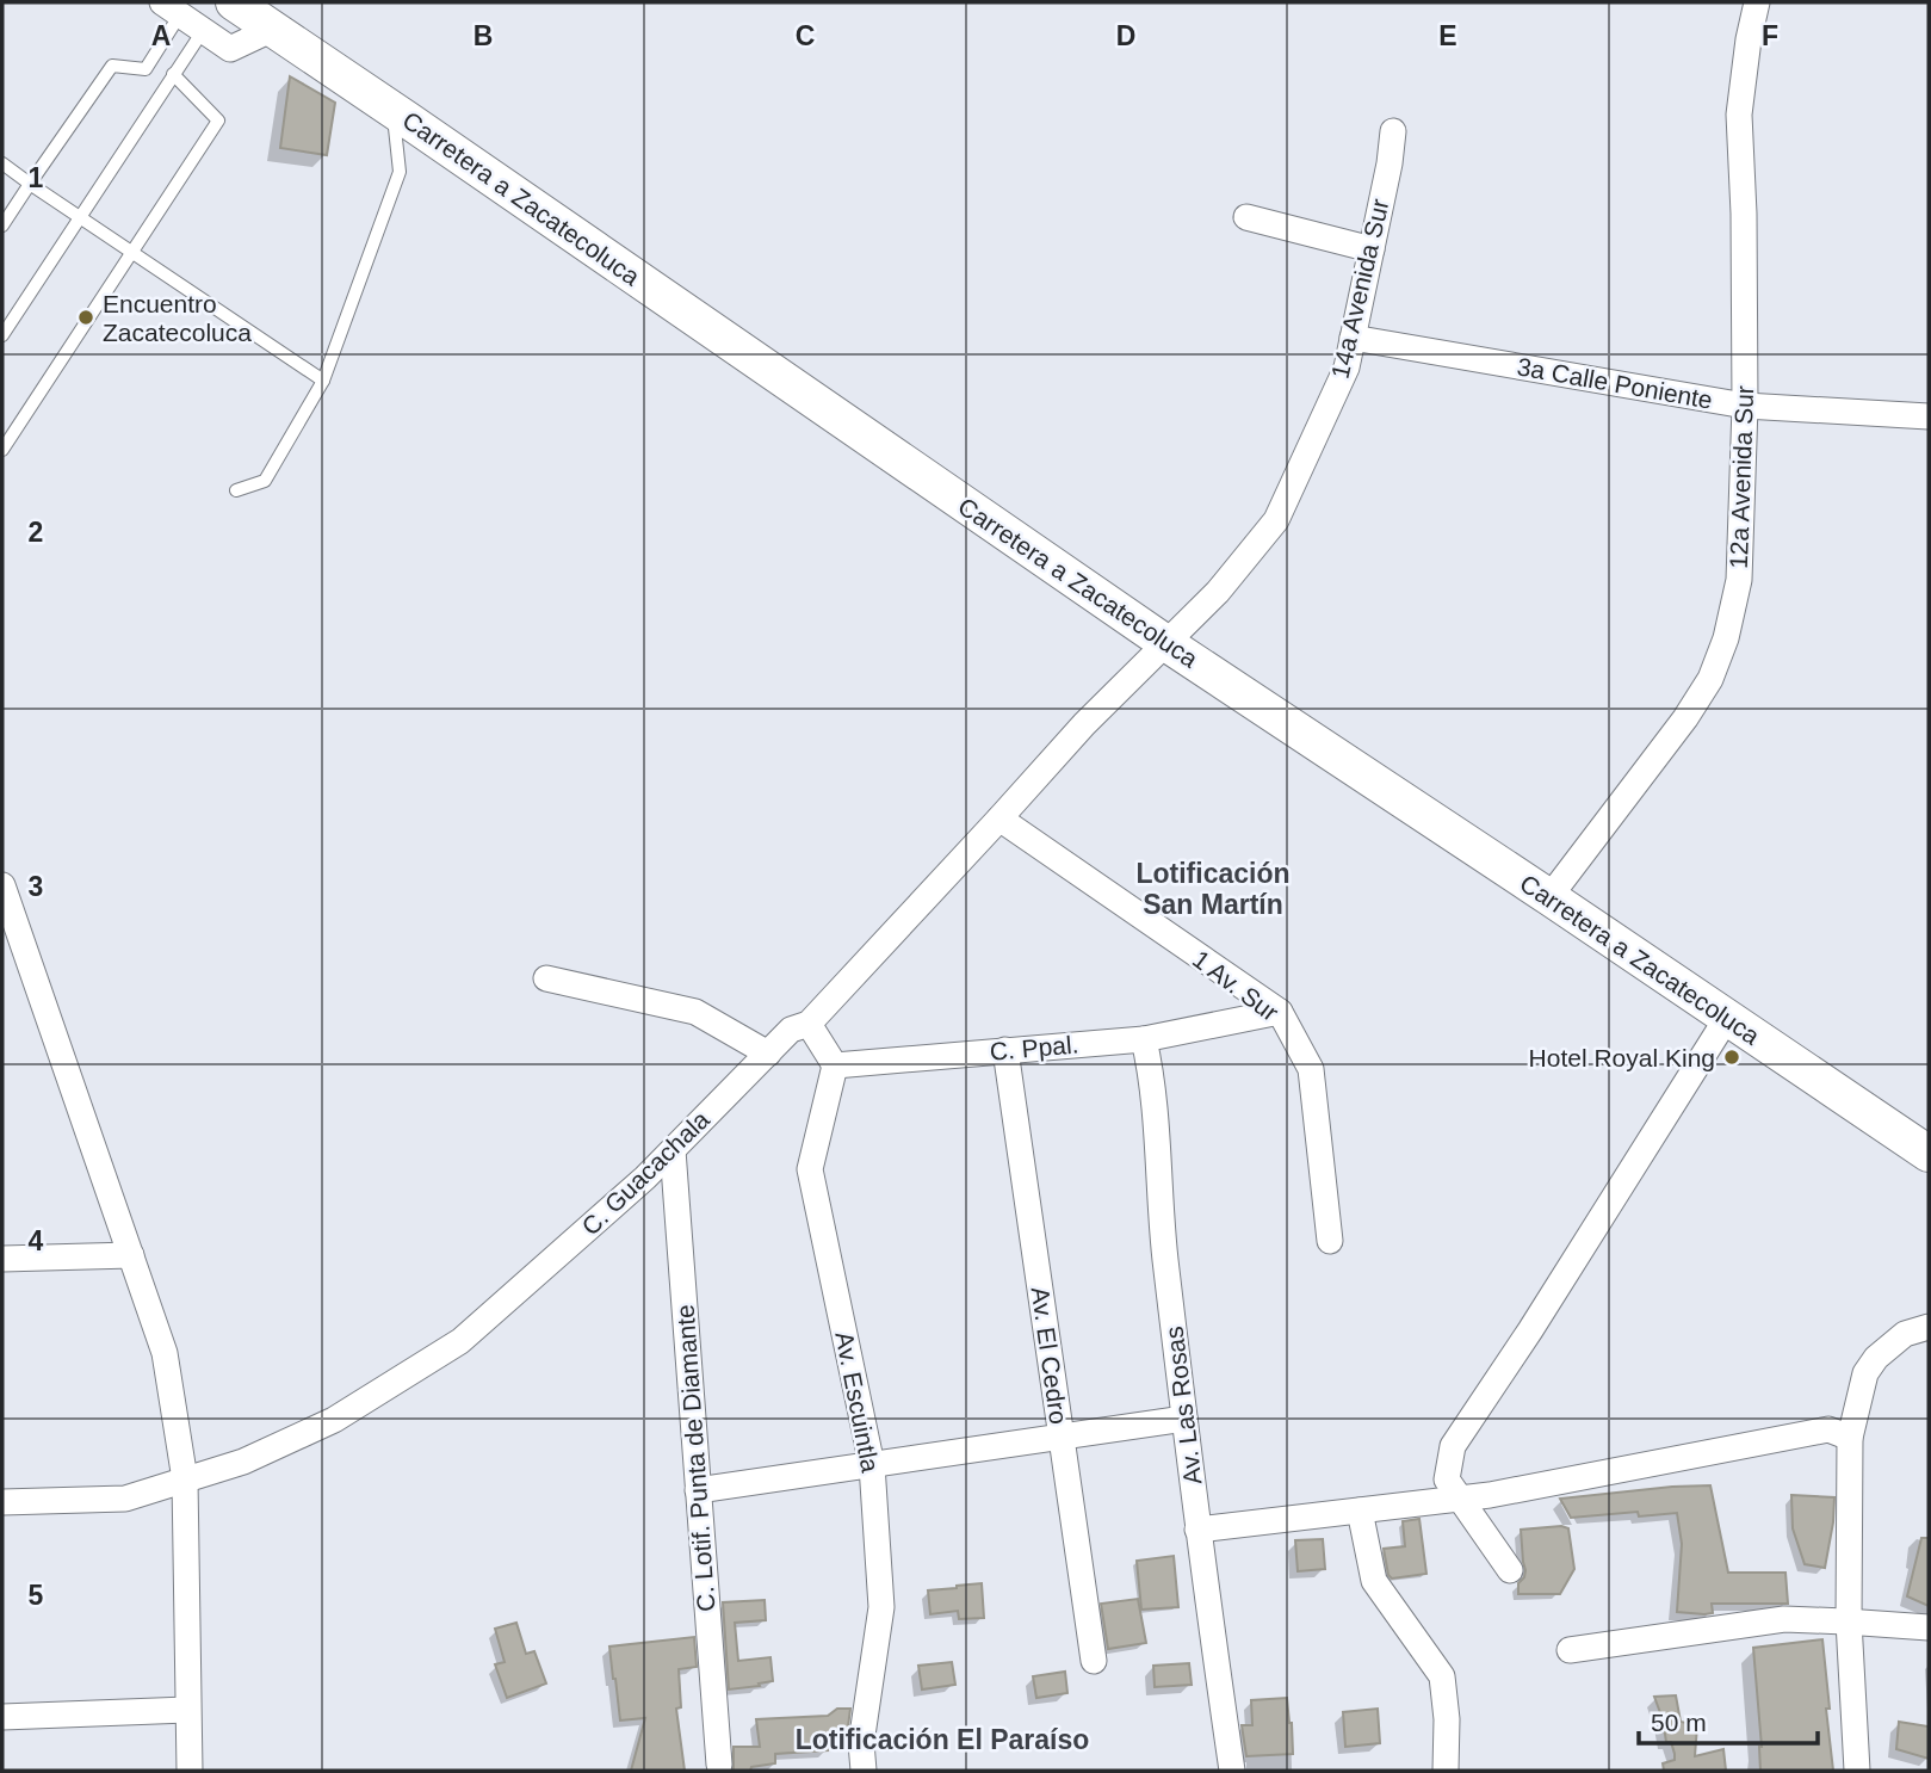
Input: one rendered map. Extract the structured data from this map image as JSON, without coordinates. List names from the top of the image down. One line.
{"streets":{"main road":["Carretera a Zacatecoluca"],"street":["14a Avenida Sur","3a Calle Poniente","12a Avenida Sur","1 Av. Sur","C. Ppal.","C. Guacachala","Av. El Cedro","Av. Escuintla","Av. Las Rosas","C. Lotif. Punta de Diamante"]},"crossings":[["Carretera a Zacatecoluca","14a Avenida Sur"],["Carretera a Zacatecoluca","12a Avenida Sur"],["Carretera a Zacatecoluca","C. Guacachala"],["14a Avenida Sur","3a Calle Poniente"],["14a Avenida Sur","C. Guacachala"],["3a Calle Poniente","12a Avenida Sur"],["1 Av. Sur","C. Ppal."],["1 Av. Sur","C. Guacachala"],["C. Ppal.","Av. El Cedro"],["C. Ppal.","Av. Escuintla"],["C. Ppal.","Av. Las Rosas"],["C. Guacachala","C. Lotif. Punta de Diamante"]],"districts":["Lotificación San Martín","Lotificación El Paraíso"],"places":["Encuentro Zacatecoluca","Hotel Royal King"],"scale_bar":"50 m","grid":{"columns":["A","B","C","D","E","F"],"rows":["1","2","3","4","5"]}}
